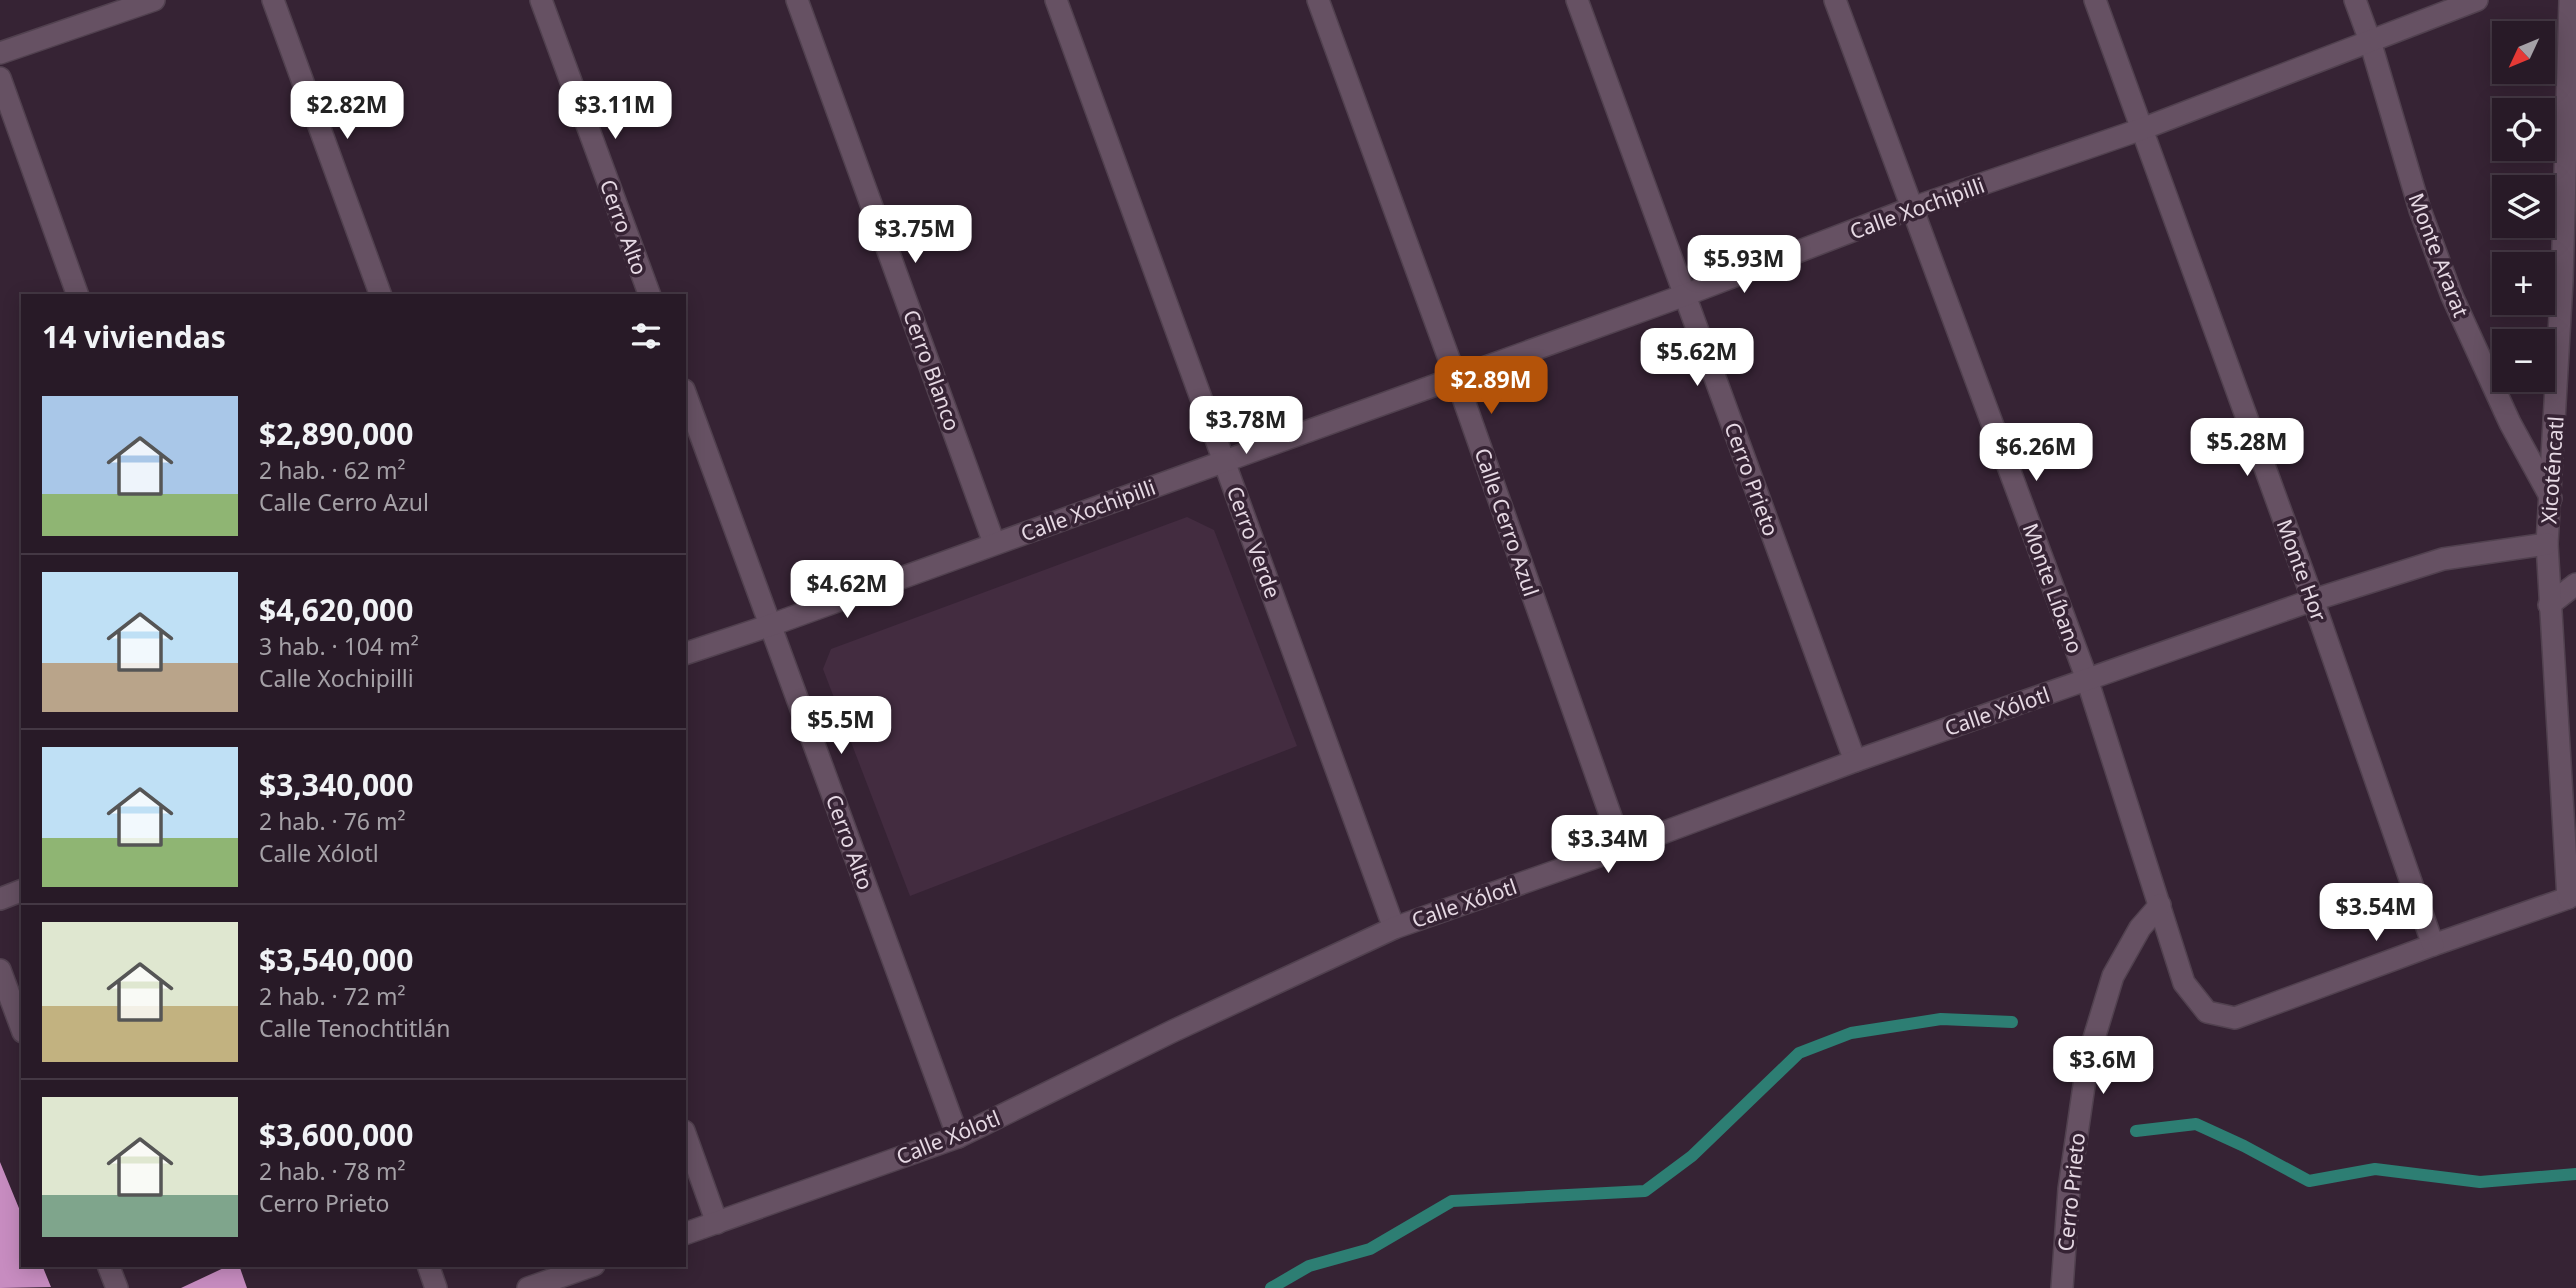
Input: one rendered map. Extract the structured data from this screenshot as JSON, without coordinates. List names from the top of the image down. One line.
{"streets":{"street":["Calle Xochipilli","Cerro Alto","Monte Ararat","Cerro Blanco","Xicoténcatl","Cerro Prieto","Calle Cerro Azul","Cerro Verde","Monte Hor","Monte Líbano","Calle Xólotl"]},"crossings":[["Calle Xochipilli","Cerro Alto"],["Calle Xochipilli","Monte Ararat"],["Calle Xochipilli","Cerro Blanco"],["Calle Xochipilli","Cerro Prieto"],["Calle Xochipilli","Calle Cerro Azul"],["Calle Xochipilli","Cerro Verde"],["Calle Xochipilli","Monte Hor"],["Calle Xochipilli","Monte Líbano"],["Cerro Alto","Calle Xólotl"],["Monte Ararat","Xicoténcatl"],["Xicoténcatl","Calle Xólotl"],["Cerro Prieto","Monte Líbano"],["Cerro Prieto","Calle Xólotl"],["Calle Cerro Azul","Calle Xólotl"],["Cerro Verde","Calle Xólotl"],["Monte Hor","Monte Líbano"],["Monte Hor","Calle Xólotl"],["Monte Líbano","Calle Xólotl"]],"north":"bottom left","page":{"map_buttons":["+","−"],"price":["$2.82M","$3.11M","$3.75M","$5.93M","$5.62M","$2.89M","$3.78M","$5.28M","$6.26M","$4.62M","$5.5M","$3.34M","$3.54M","$3.6M"],"heading":"14 viviendas","list":[{"name":"$2,890,000","note":"2 hab. · 62 m² · Calle Cerro Azul"},{"name":"$4,620,000","note":"3 hab. · 104 m² · Calle Xochipilli"},{"name":"$3,340,000","note":"2 hab. · 76 m² · Calle Xólotl"},{"name":"$3,540,000","note":"2 hab. · 72 m² · Calle Tenochtitlán"},{"name":"$3,600,000","note":"2 hab. · 78 m² · Cerro Prieto"}]}}
